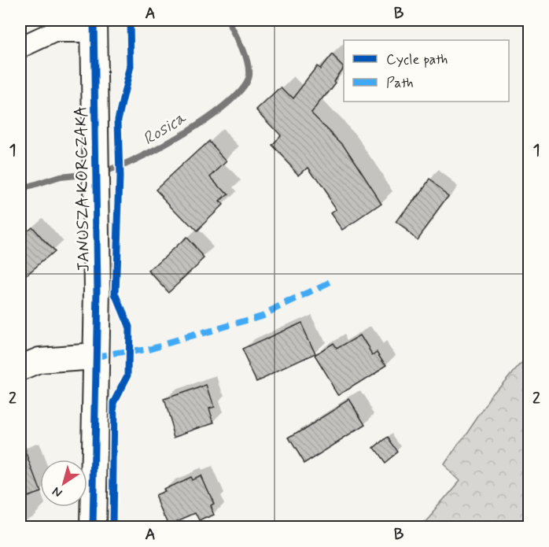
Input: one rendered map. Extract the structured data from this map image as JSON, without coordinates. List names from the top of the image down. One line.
{"streets":{"street":["JANUSZA KORCZAKA"]},"water":["Rosica"],"legend":["Cycle path","Path"],"north":"bottom left","grid":{"columns":["A","B"],"rows":["1","2"]}}
